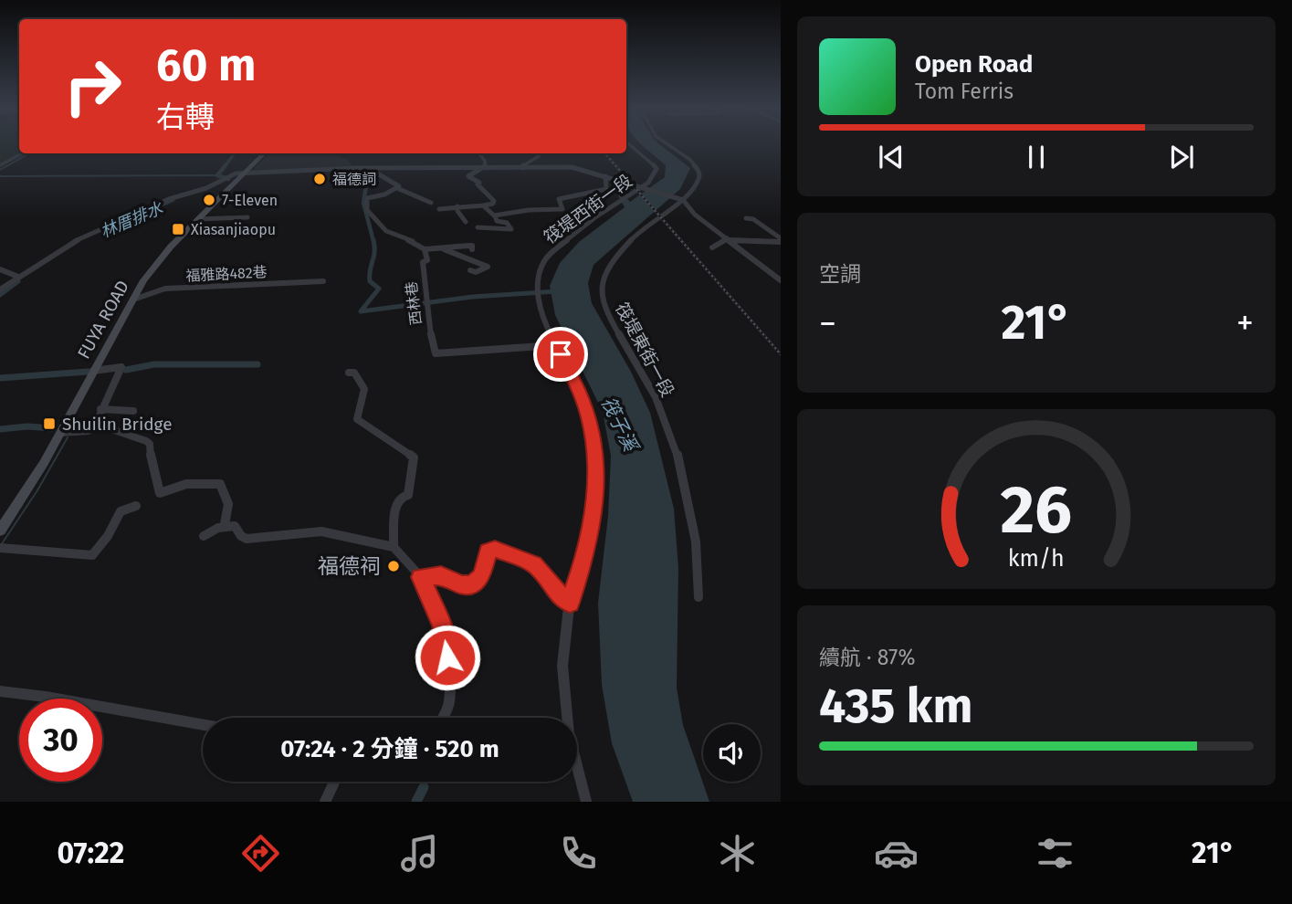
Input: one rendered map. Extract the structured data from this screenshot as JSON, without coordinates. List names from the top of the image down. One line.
{"streets":{"main road":["FUYA ROAD"],"street":["筏堤西街一段","福雅路482巷","西林巷","筏堤東街一段"]},"crossings":[["筏堤西街一段","西林巷"],["福雅路482巷","FUYA ROAD"]],"water":["林厝排水","筏子溪"],"places":{"other":["福德詞","7-Eleven","福德祠"],"transit":["Xiasanjiaopu","Shuilin Bridge"]},"page":{"turn":["60 m","右轉"],"song":["Open Road","Tom Ferris"],"tile":["空調",["續航 · 87%","435 km"]],"heat":["−","21°","+"],"limit":"30","trip":"07:24 · 2 分鐘 · 520 m","tabs":["07:22","21°"],"gauge":["26","km/h"]}}
